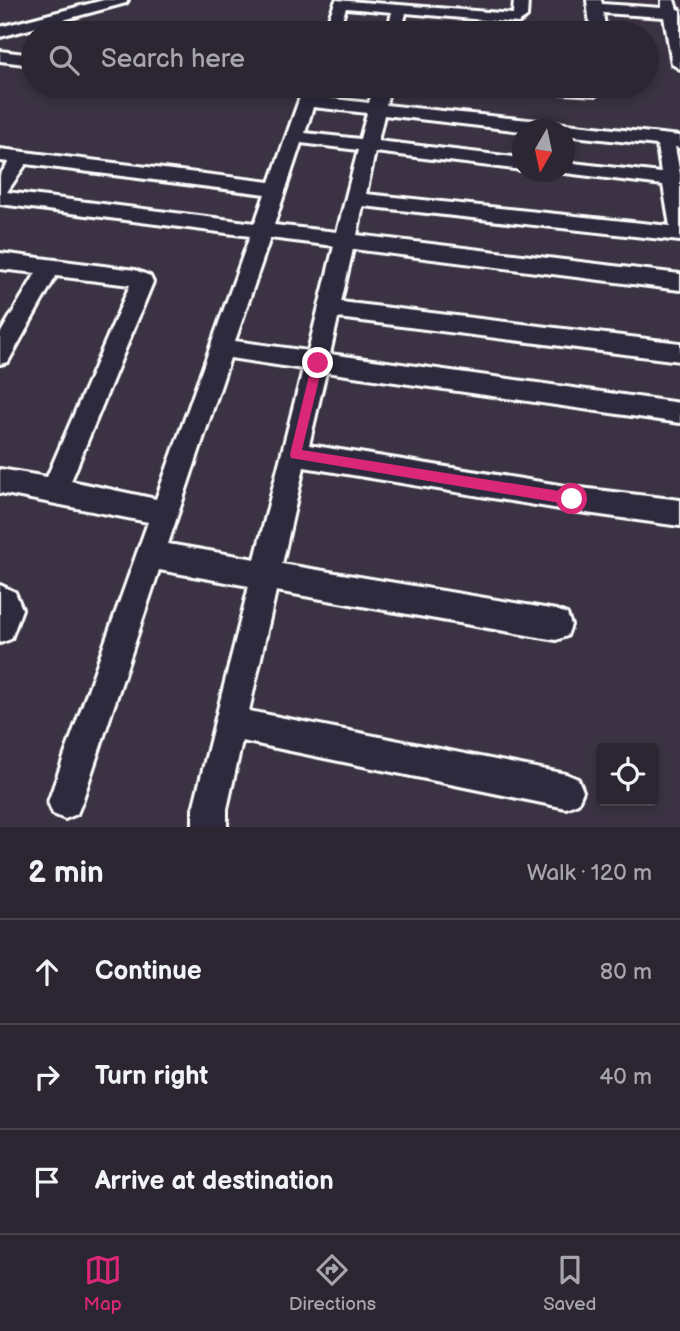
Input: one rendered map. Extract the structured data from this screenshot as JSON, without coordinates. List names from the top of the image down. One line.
{"north":"bottom","page":{"search":"Search here","heading":["2 min","Walk · 120 m"],"list":[["Continue","80 m"],["Turn right","40 m"],"Arrive at destination"],"nav":["Map","Directions","Saved"]}}
